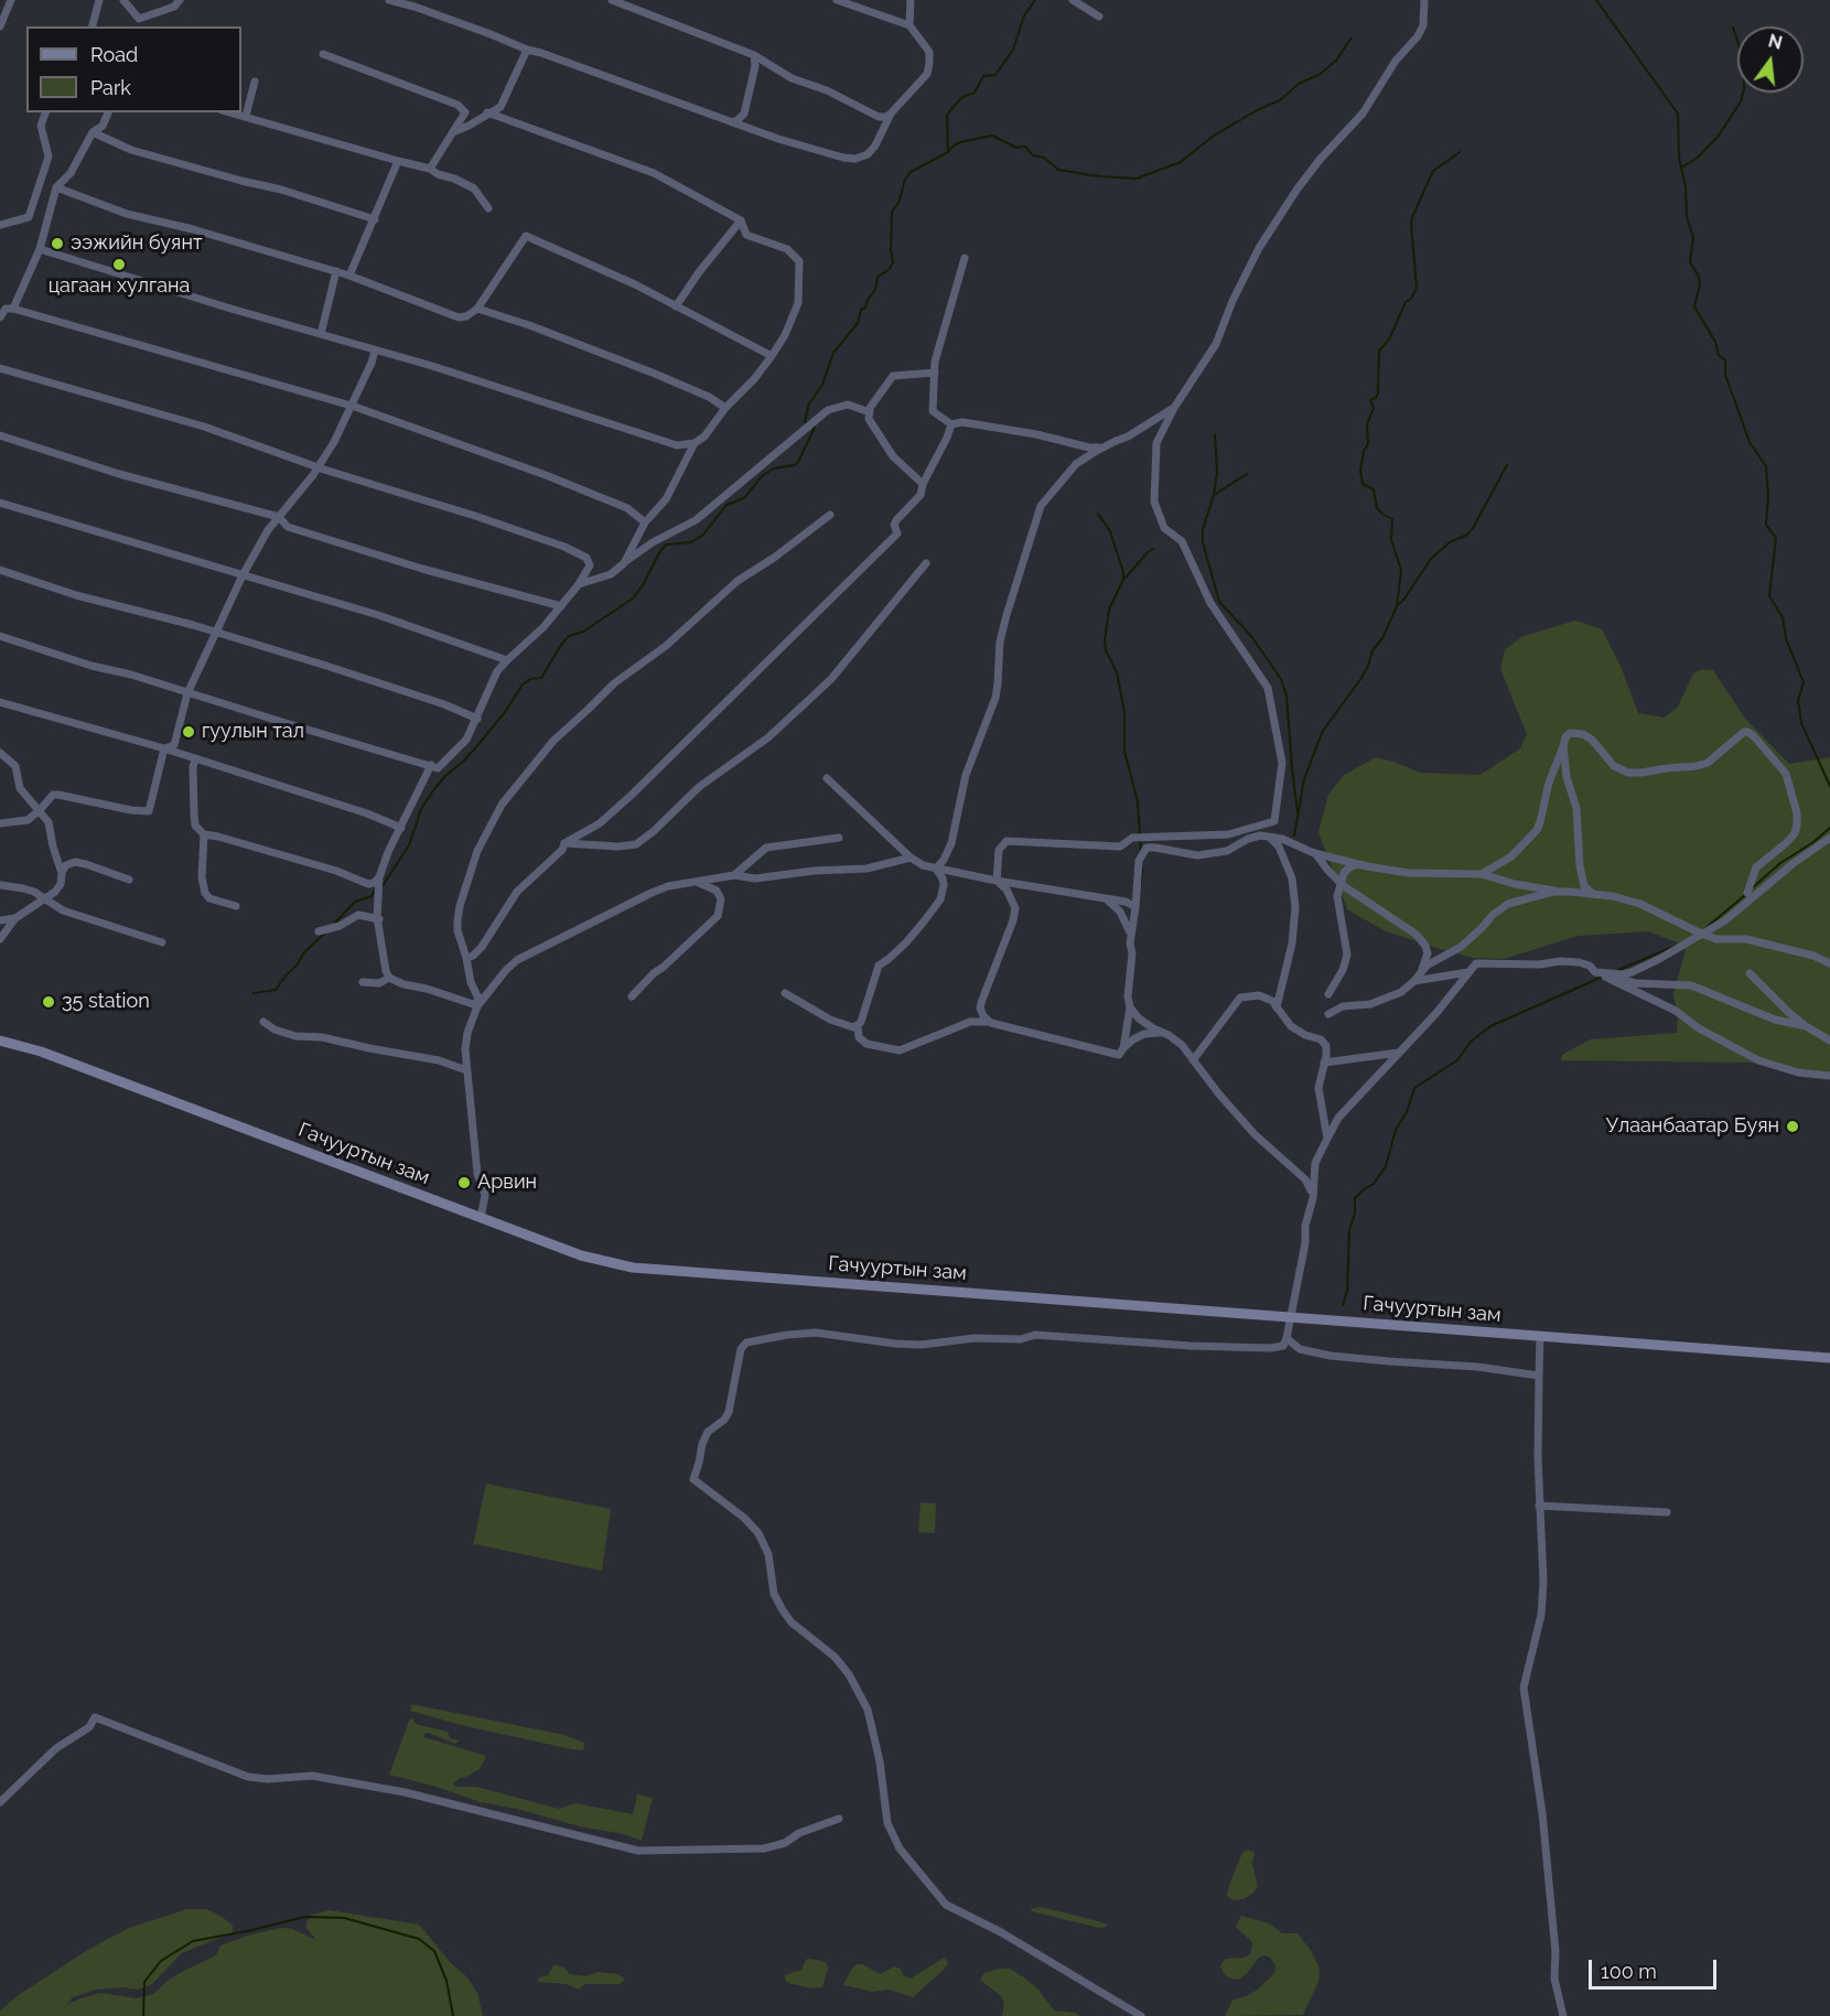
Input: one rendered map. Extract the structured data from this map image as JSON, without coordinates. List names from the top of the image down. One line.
{"streets":{"main road":["Гачууртын зам"]},"places":["ээжийн буянт","цагаан хулгана","гуулын тал","35 station","Улаанбаатар Буян","Арвин"],"legend":["Road","Park"],"scale_bar":"100 m","north":"top"}
